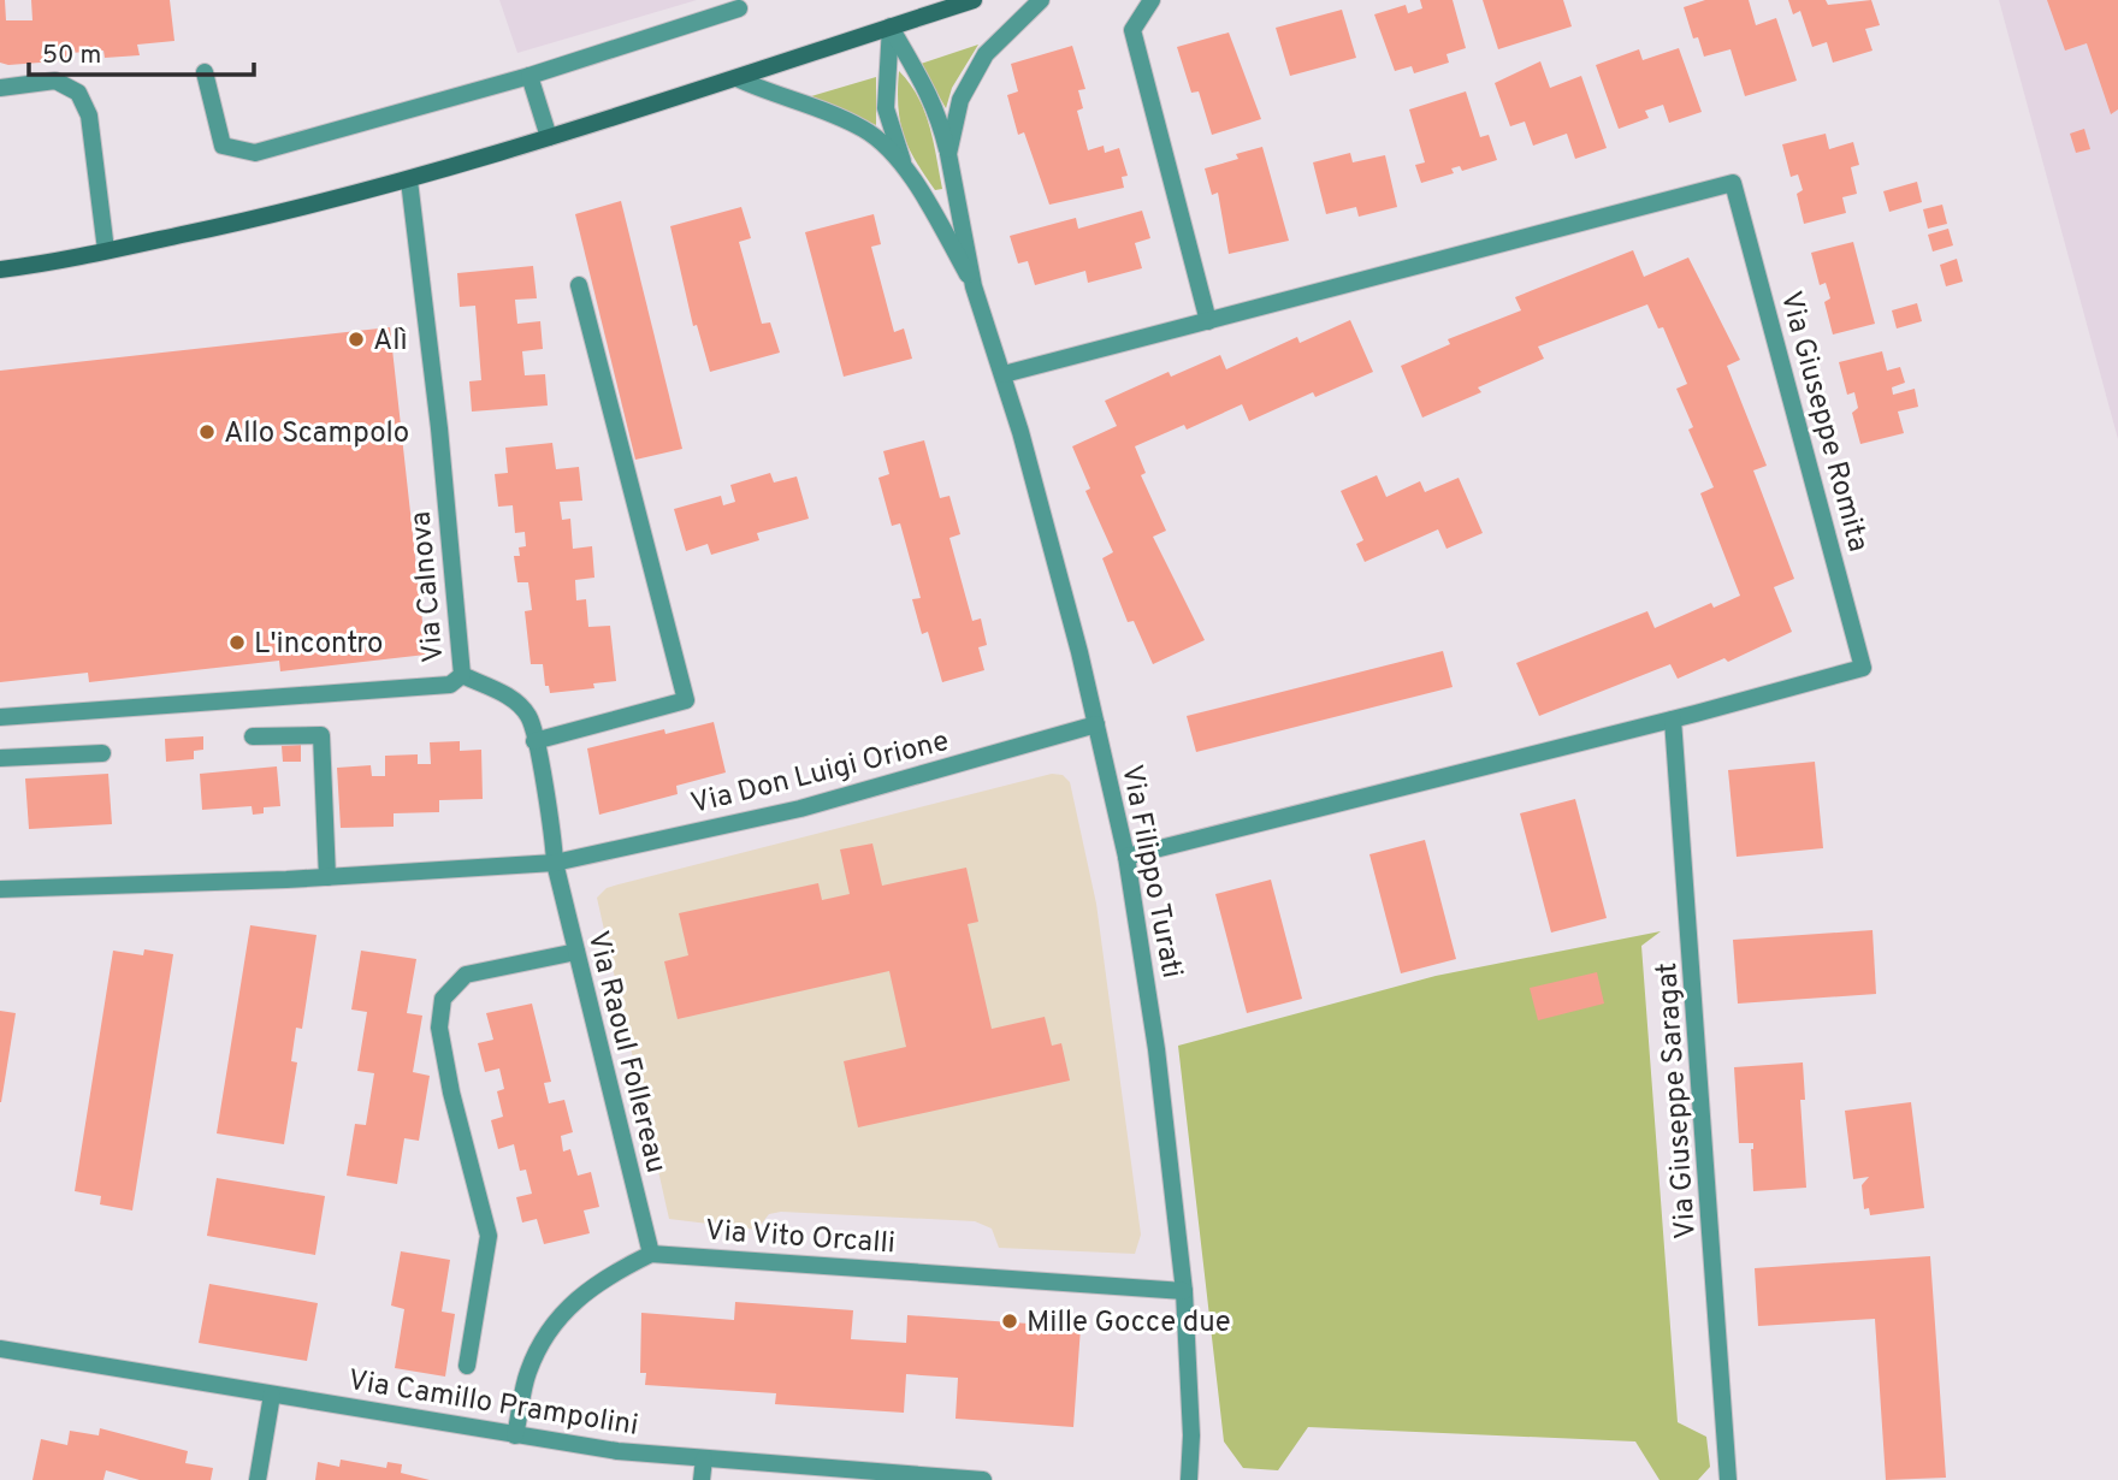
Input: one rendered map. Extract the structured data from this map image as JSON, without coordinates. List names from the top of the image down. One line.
{"streets":{"street":["Via Giuseppe Romita","Via Calnova","Via Don Luigi Orione","Via Filippo Turati","Via Raoul Follereau","Via Giuseppe Saragat","Via Vito Orcalli","Via Camillo Prampolini"]},"crossings":[["Via Giuseppe Romita","Via Filippo Turati"],["Via Giuseppe Romita","Via Giuseppe Saragat"],["Via Don Luigi Orione","Via Filippo Turati"],["Via Don Luigi Orione","Via Raoul Follereau"],["Via Filippo Turati","Via Vito Orcalli"],["Via Raoul Follereau","Via Vito Orcalli"]],"places":["Alì","Allo Scampolo","L'incontro","Mille Gocce due"],"scale_bar":"50 m"}
